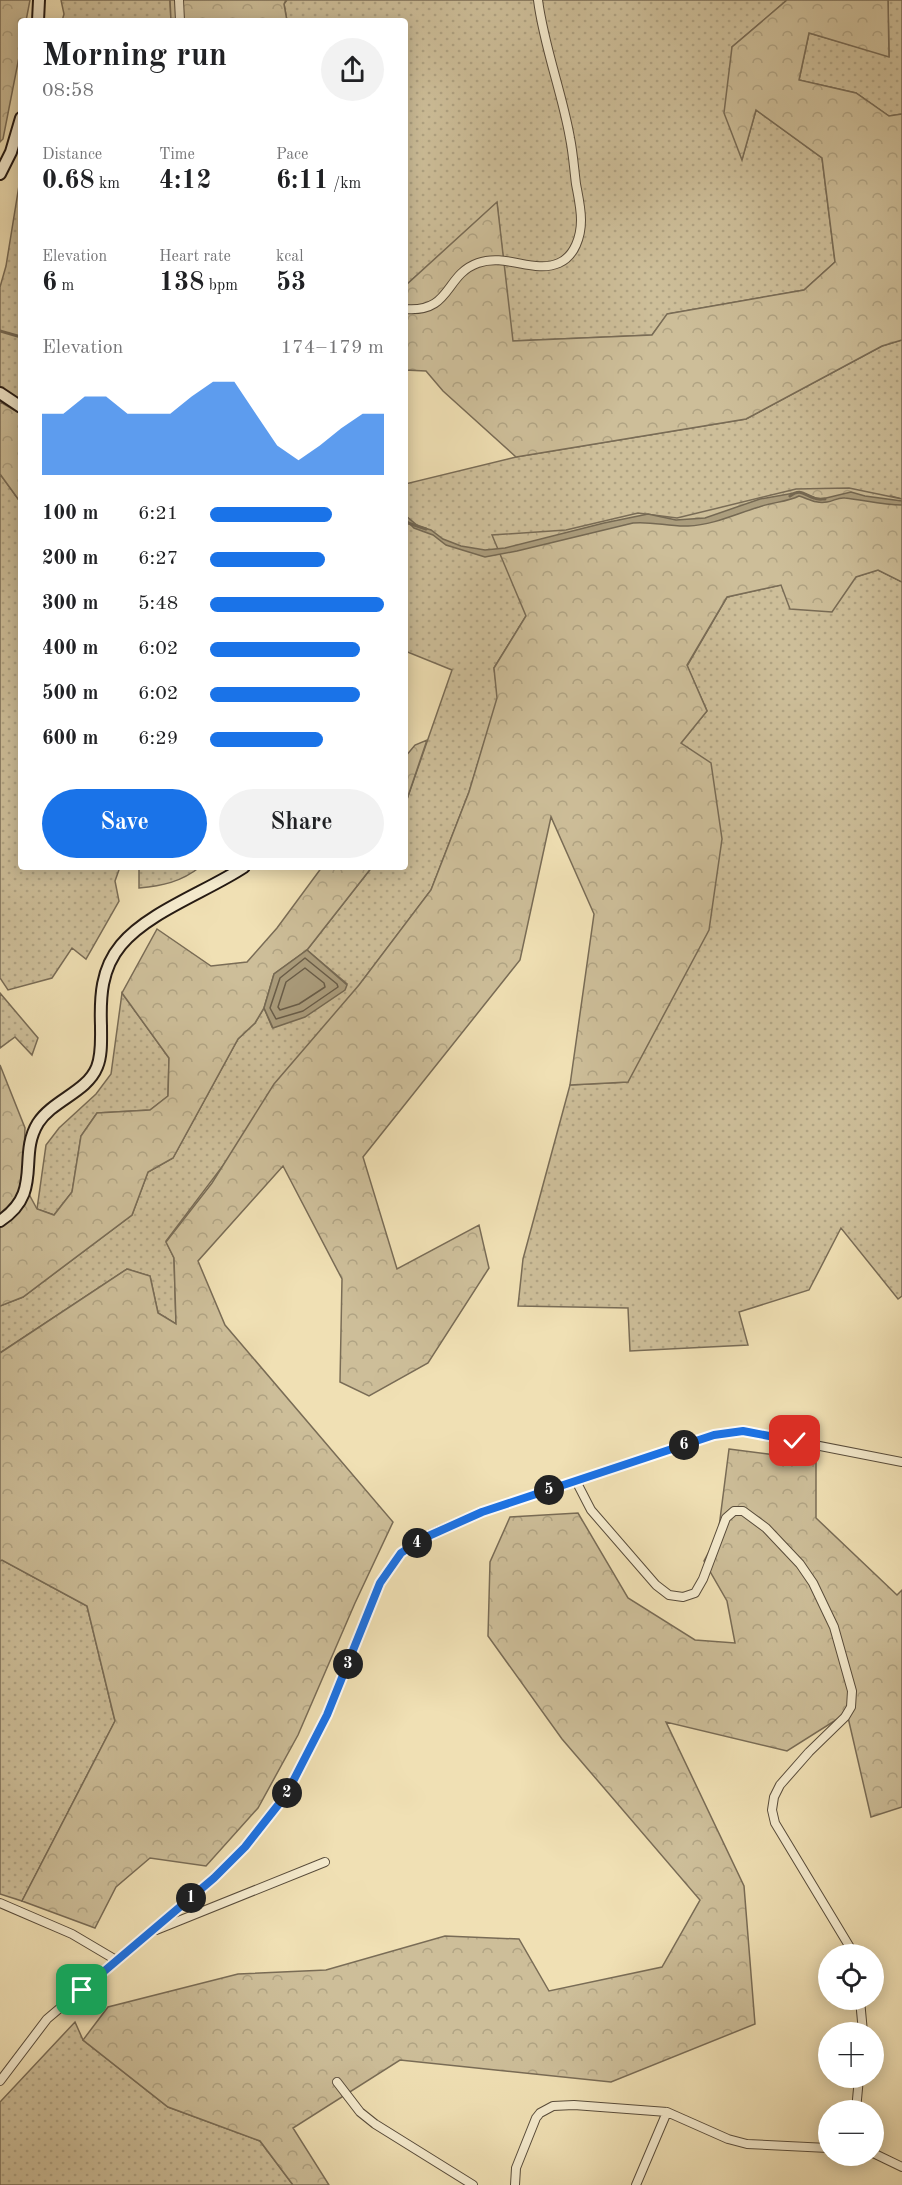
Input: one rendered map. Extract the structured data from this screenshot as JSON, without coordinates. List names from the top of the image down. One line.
{"page":{"heading":["Morning run","08:58"],"stats":[["Distance","0.68 km"],["Time","4:12"],["Pace","6:11 /km"],["Elevation","6 m"],["Heart rate","138 bpm"],["kcal","53"]],"chart":["Elevation","174–179 m"],"list":[{"name":"100 m","note":"6:21"},{"name":"200 m","note":"6:27"},{"name":"300 m","note":"5:48"},{"name":"400 m","note":"6:02"},{"name":"500 m","note":"6:02"},{"name":"600 m","note":"6:29"}],"buttons":["Save","Share"],"pins":["6","5","4","3","2","1"],"map_buttons":["+","−"]}}
